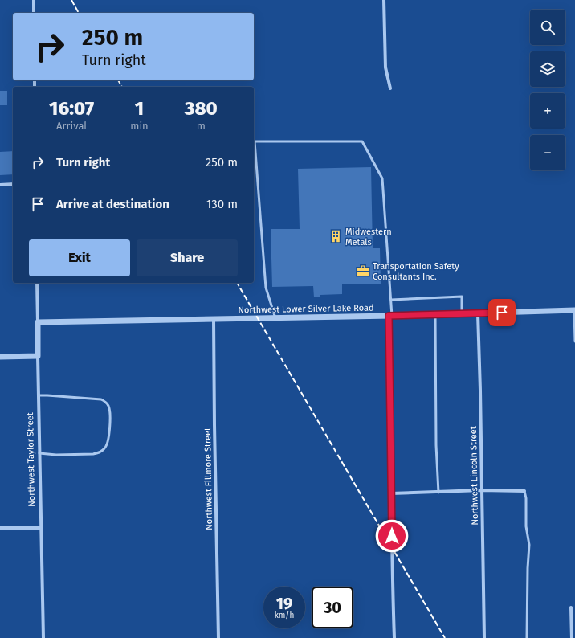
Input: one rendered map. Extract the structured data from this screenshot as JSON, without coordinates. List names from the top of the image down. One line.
{"streets":{"street":["Northwest Lower Silver Lake Road","Northwest Taylor Street","Northwest Lincoln Street","Northwest Fillmore Street"]},"crossings":[["Northwest Lower Silver Lake Road","Northwest Taylor Street"],["Northwest Lower Silver Lake Road","Northwest Lincoln Street"],["Northwest Lower Silver Lake Road","Northwest Fillmore Street"]],"places":{"building":["Midwestern Metals"],"office":["Transportation Safety Consultants Inc."]},"page":{"map_buttons":["+","−"],"turn":["250 m","Turn right"],"eta":["16:07","Arrival","1","min","380","m"],"list":[{"name":"Turn right","value":"250 m"},{"name":"Arrive at destination","value":"130 m"}],"buttons":["Exit","Share"],"speed":"19 km/h","limit":"30"}}
